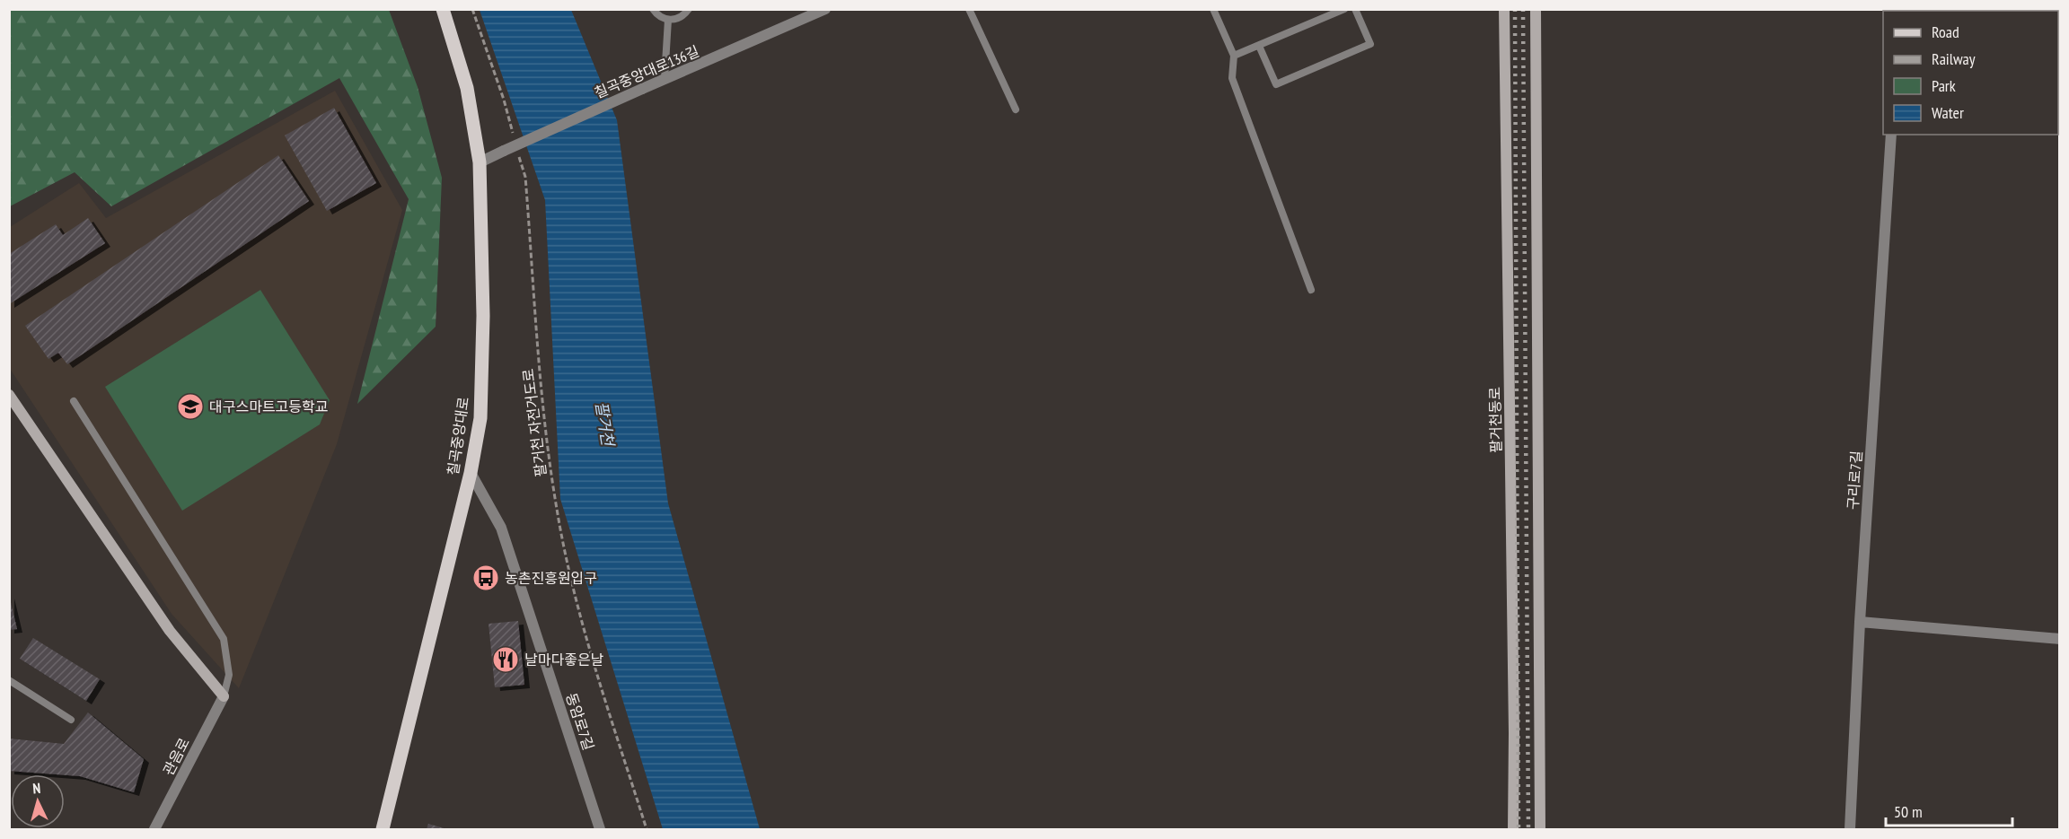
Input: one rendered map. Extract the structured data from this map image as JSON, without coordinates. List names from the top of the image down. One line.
{"streets":{"main road":["칠곡중앙대로"],"street":["칠곡중앙대로136길","팔거천동로","구리로7길","동암로7길","관음로"],"path":["팔거천 자전거도로"]},"crossings":[["칠곡중앙대로136길","칠곡중앙대로"],["칠곡중앙대로","동암로7길"]],"water":["팔거천"],"places":{"school or university":["대구스마트고등학교"],"bus stop":["농촌진흥원입구"],"restaurant":["날마다좋은날"]},"legend":["Road","Railway","Park","Water"],"scale_bar":"50 m","north":"top"}
